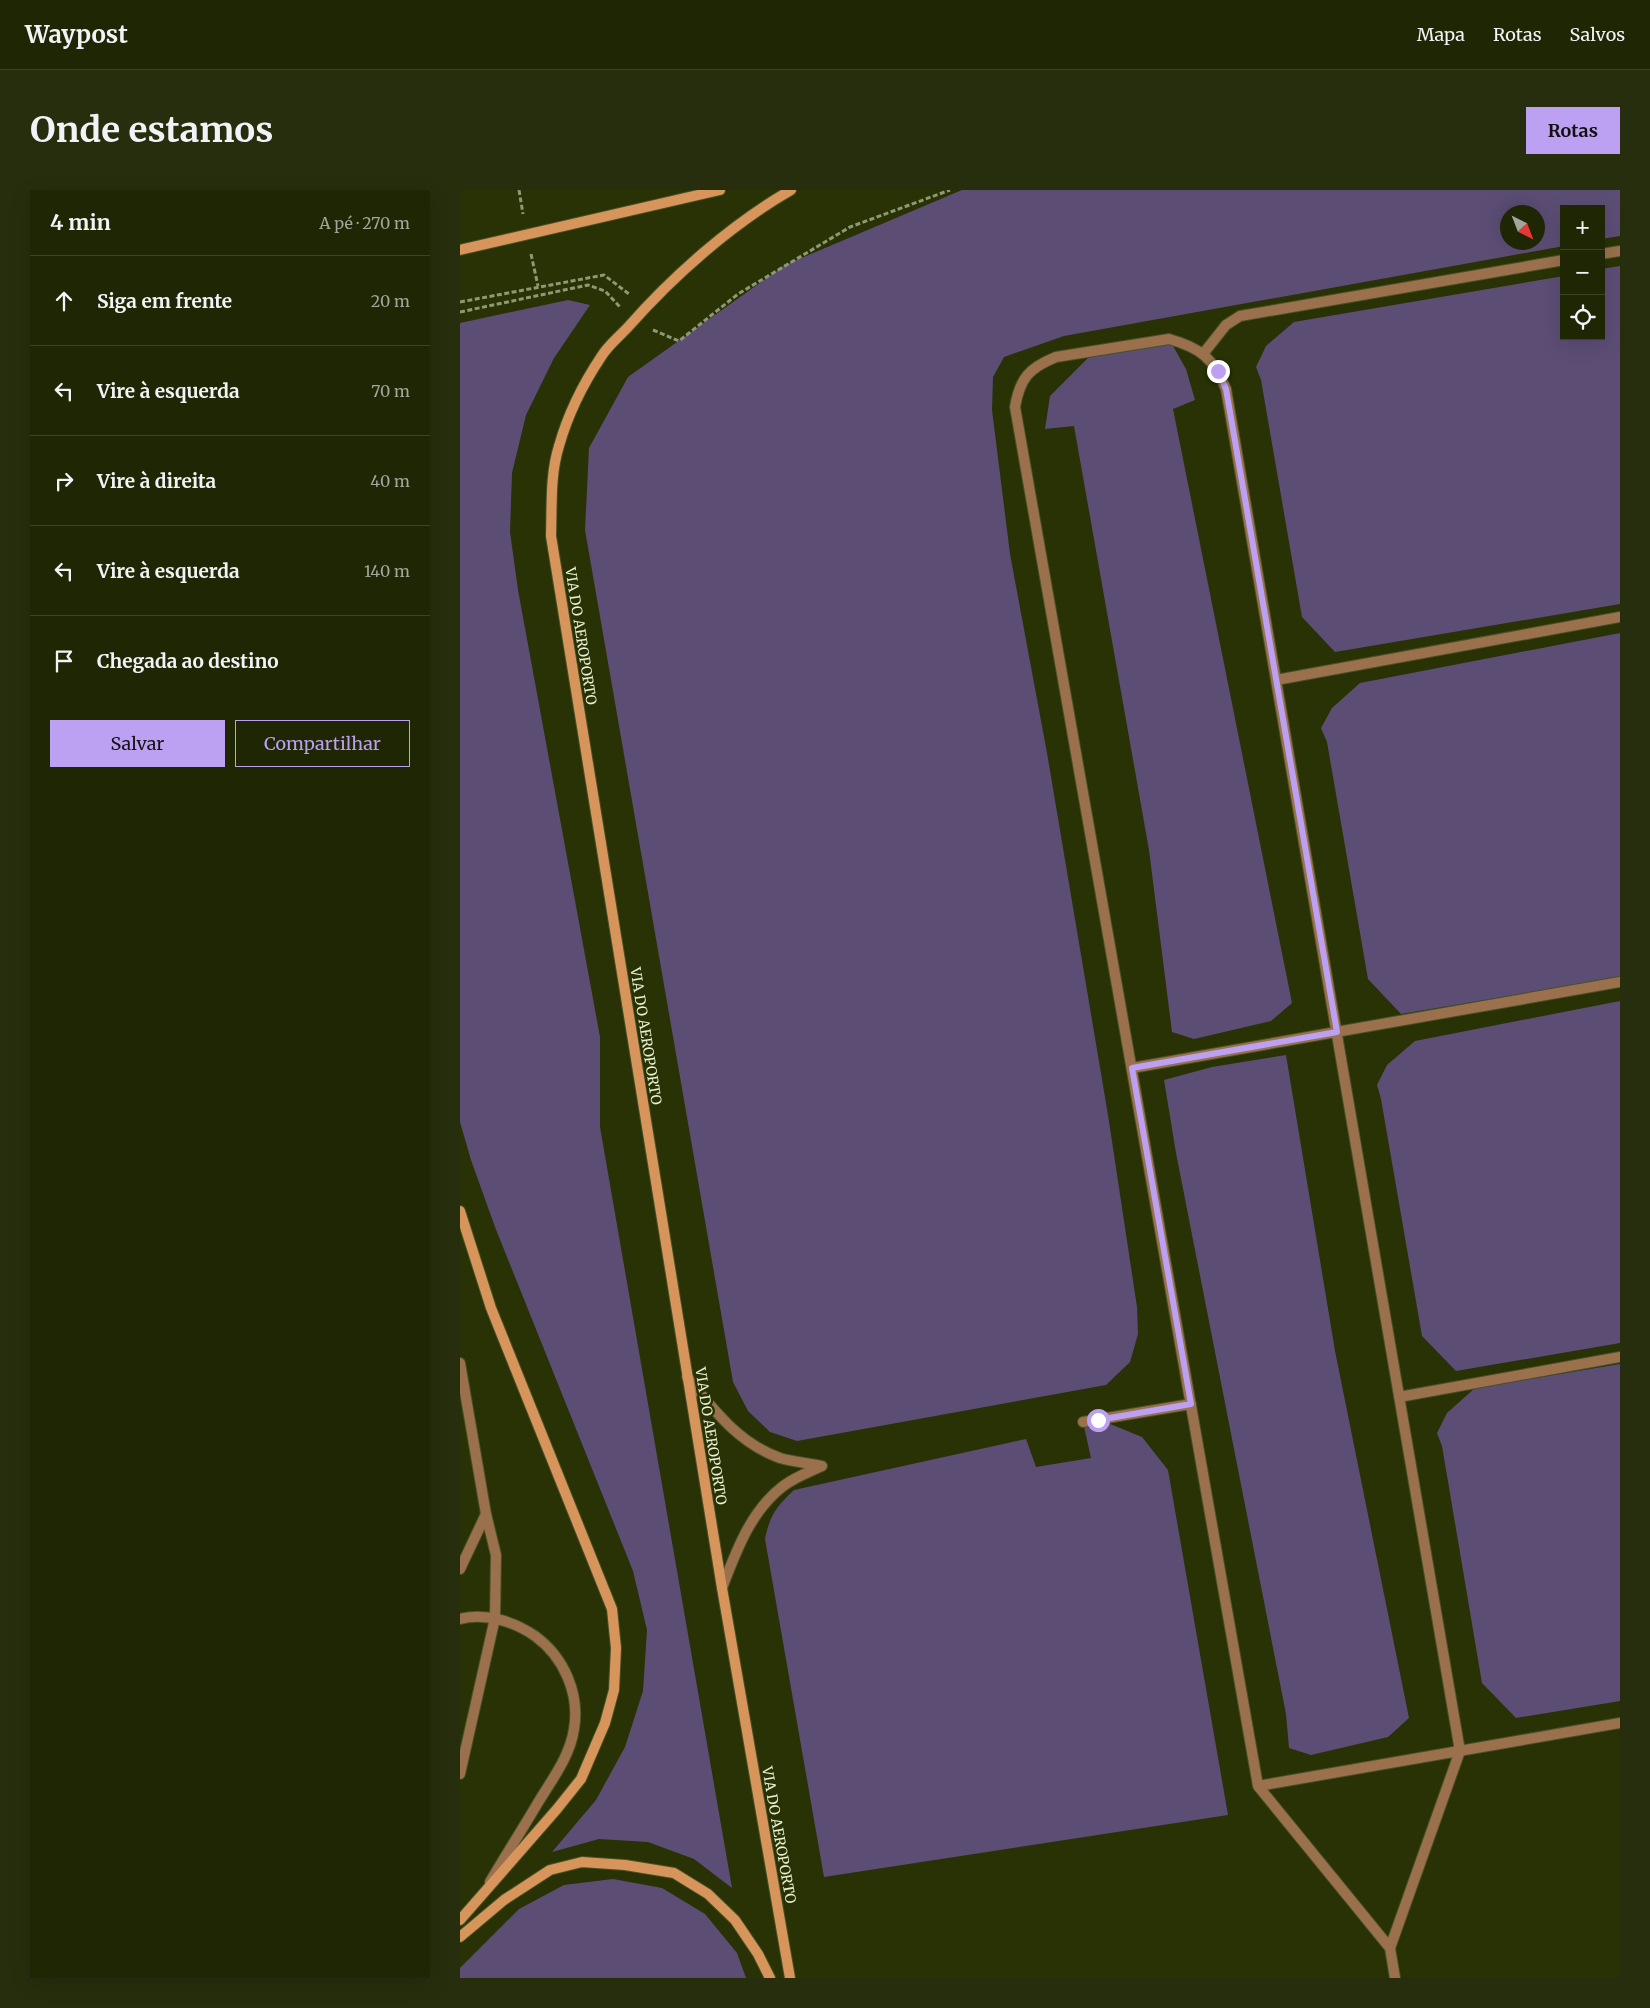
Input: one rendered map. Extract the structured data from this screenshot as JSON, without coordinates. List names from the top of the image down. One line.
{"streets":{"street":["VIA DO AEROPORTO"]},"north":"bottom right","page":{"header":"Waypost","nav":["Mapa","Rotas","Salvos"],"buttons":["Rotas",["Salvar","Compartilhar"]],"title":"Onde estamos","heading":["4 min","A pé · 270 m"],"map_buttons":["+","−"],"list":[["Siga em frente","20 m"],["Vire à esquerda","70 m"],["Vire à direita","40 m"],["Vire à esquerda","140 m"],"Chegada ao destino"]}}
